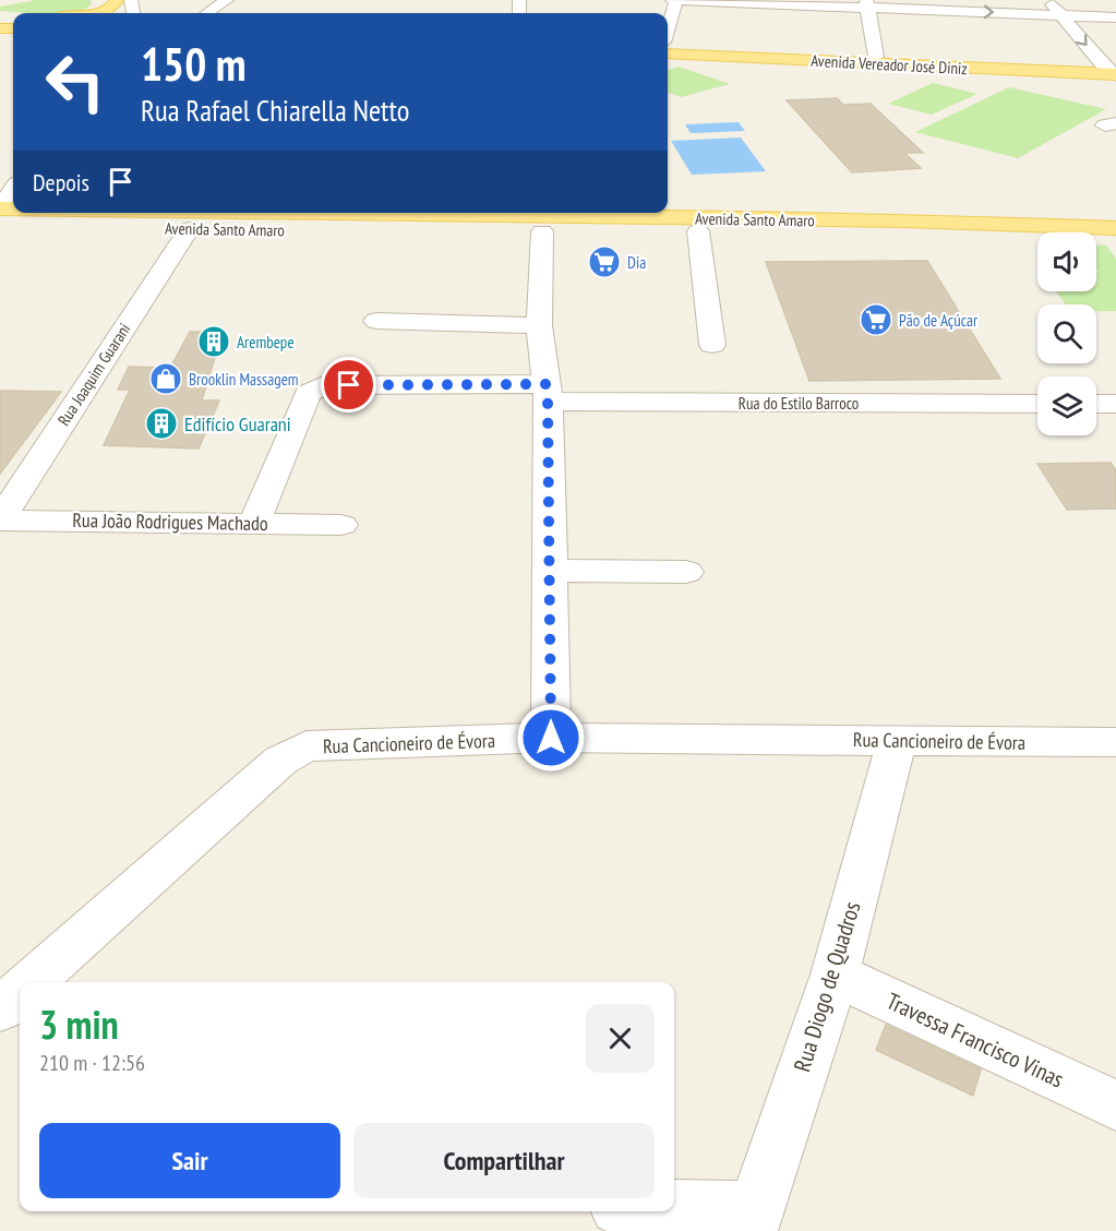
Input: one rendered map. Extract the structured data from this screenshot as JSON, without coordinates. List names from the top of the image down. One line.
{"streets":{"main road":["Avenida Vereador José Diniz","Avenida Santo Amaro"],"street":["Rua Joaquim Guarani","Rua do Estilo Barroco","Rua João Rodrigues Machado","Rua Cancioneiro de Évora","Rua Diogo de Quadros","Travessa Francisco Vinas"]},"crossings":[["Avenida Santo Amaro","Rua Joaquim Guarani"],["Rua Joaquim Guarani","Rua João Rodrigues Machado"],["Rua do Estilo Barroco","Rua João Rodrigues Machado"],["Rua Cancioneiro de Évora","Rua Diogo de Quadros"],["Rua Diogo de Quadros","Travessa Francisco Vinas"]],"places":{"supermarket":["Dia","Pão de Açúcar"],"building":["Arembepe","Edifício Guarani"],"shop":["Brooklin Massagem"]},"page":{"turn":["150 m","Rua Rafael Chiarella Netto"],"then":"Depois","heading":["3 min","210 m · 12:56"],"buttons":["Sair","Compartilhar"]}}
